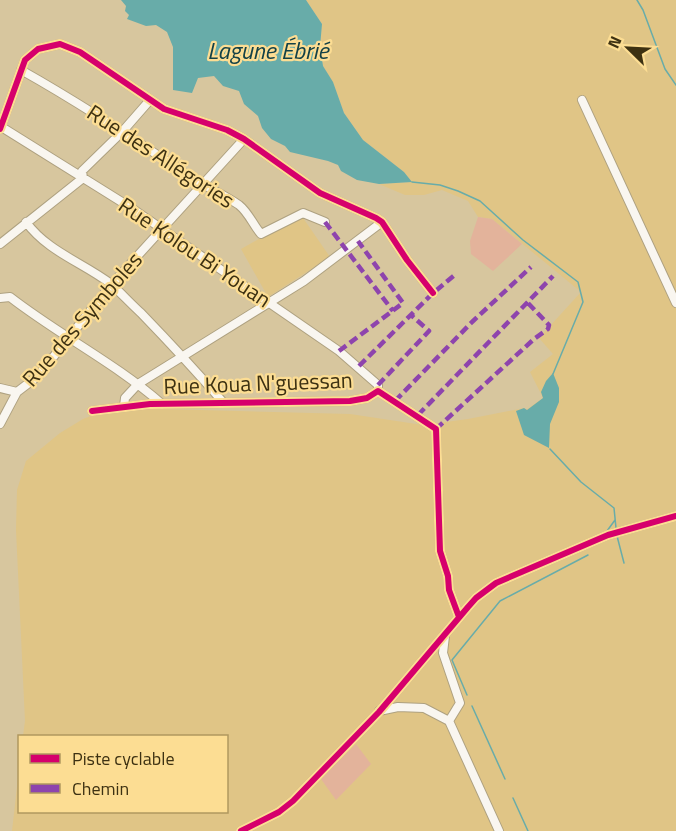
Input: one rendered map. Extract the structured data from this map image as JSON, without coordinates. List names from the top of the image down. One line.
{"streets":{"street":["Rue des Allégories","Rue Kolou Bi Youan","Rue des Symboles","Rue Koua N'guessan"]},"crossings":[["Rue des Allégories","Rue des Symboles"],["Rue Kolou Bi Youan","Rue des Symboles"],["Rue Kolou Bi Youan","Rue Koua N'guessan"]],"water":["Lagune Ébrié"],"legend":["Piste cyclable","Chemin"],"north":"top left"}
